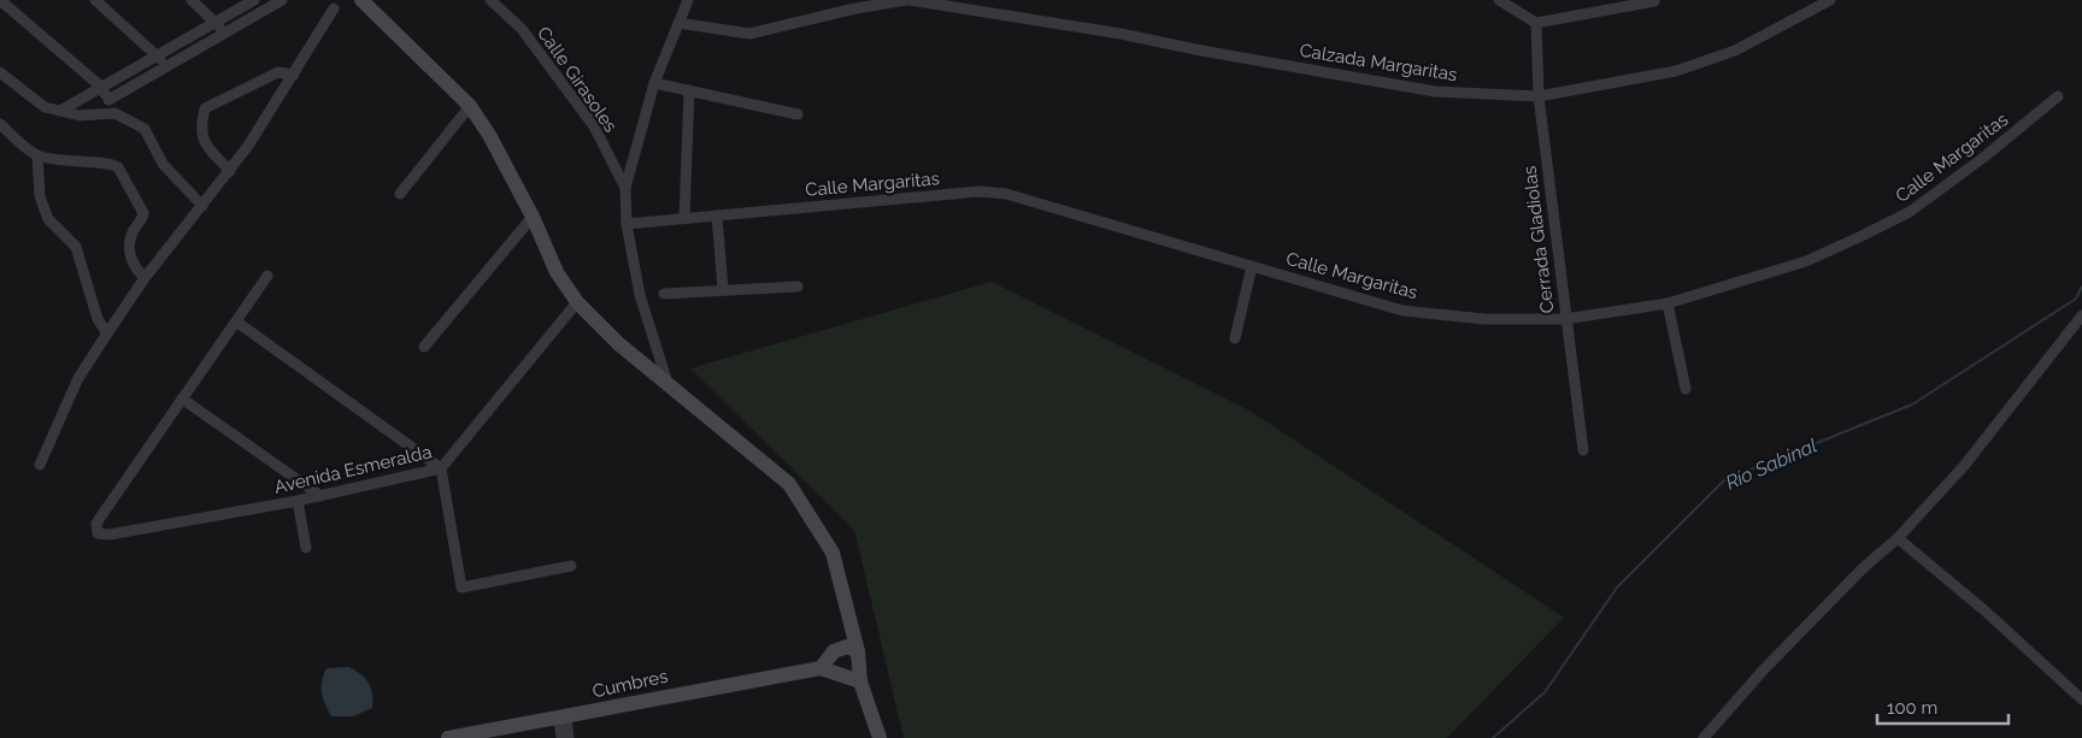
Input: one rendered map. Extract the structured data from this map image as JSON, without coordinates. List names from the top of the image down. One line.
{"streets":{"street":["Calzada Margaritas","Calle Girasoles","Calle Margaritas","Cerrada Gladiolas","Avenida Esmeralda","Cumbres"]},"crossings":[["Calzada Margaritas","Cerrada Gladiolas"],["Calle Margaritas","Cerrada Gladiolas"]],"water":["Río Sabinal"],"scale_bar":"100 m"}
